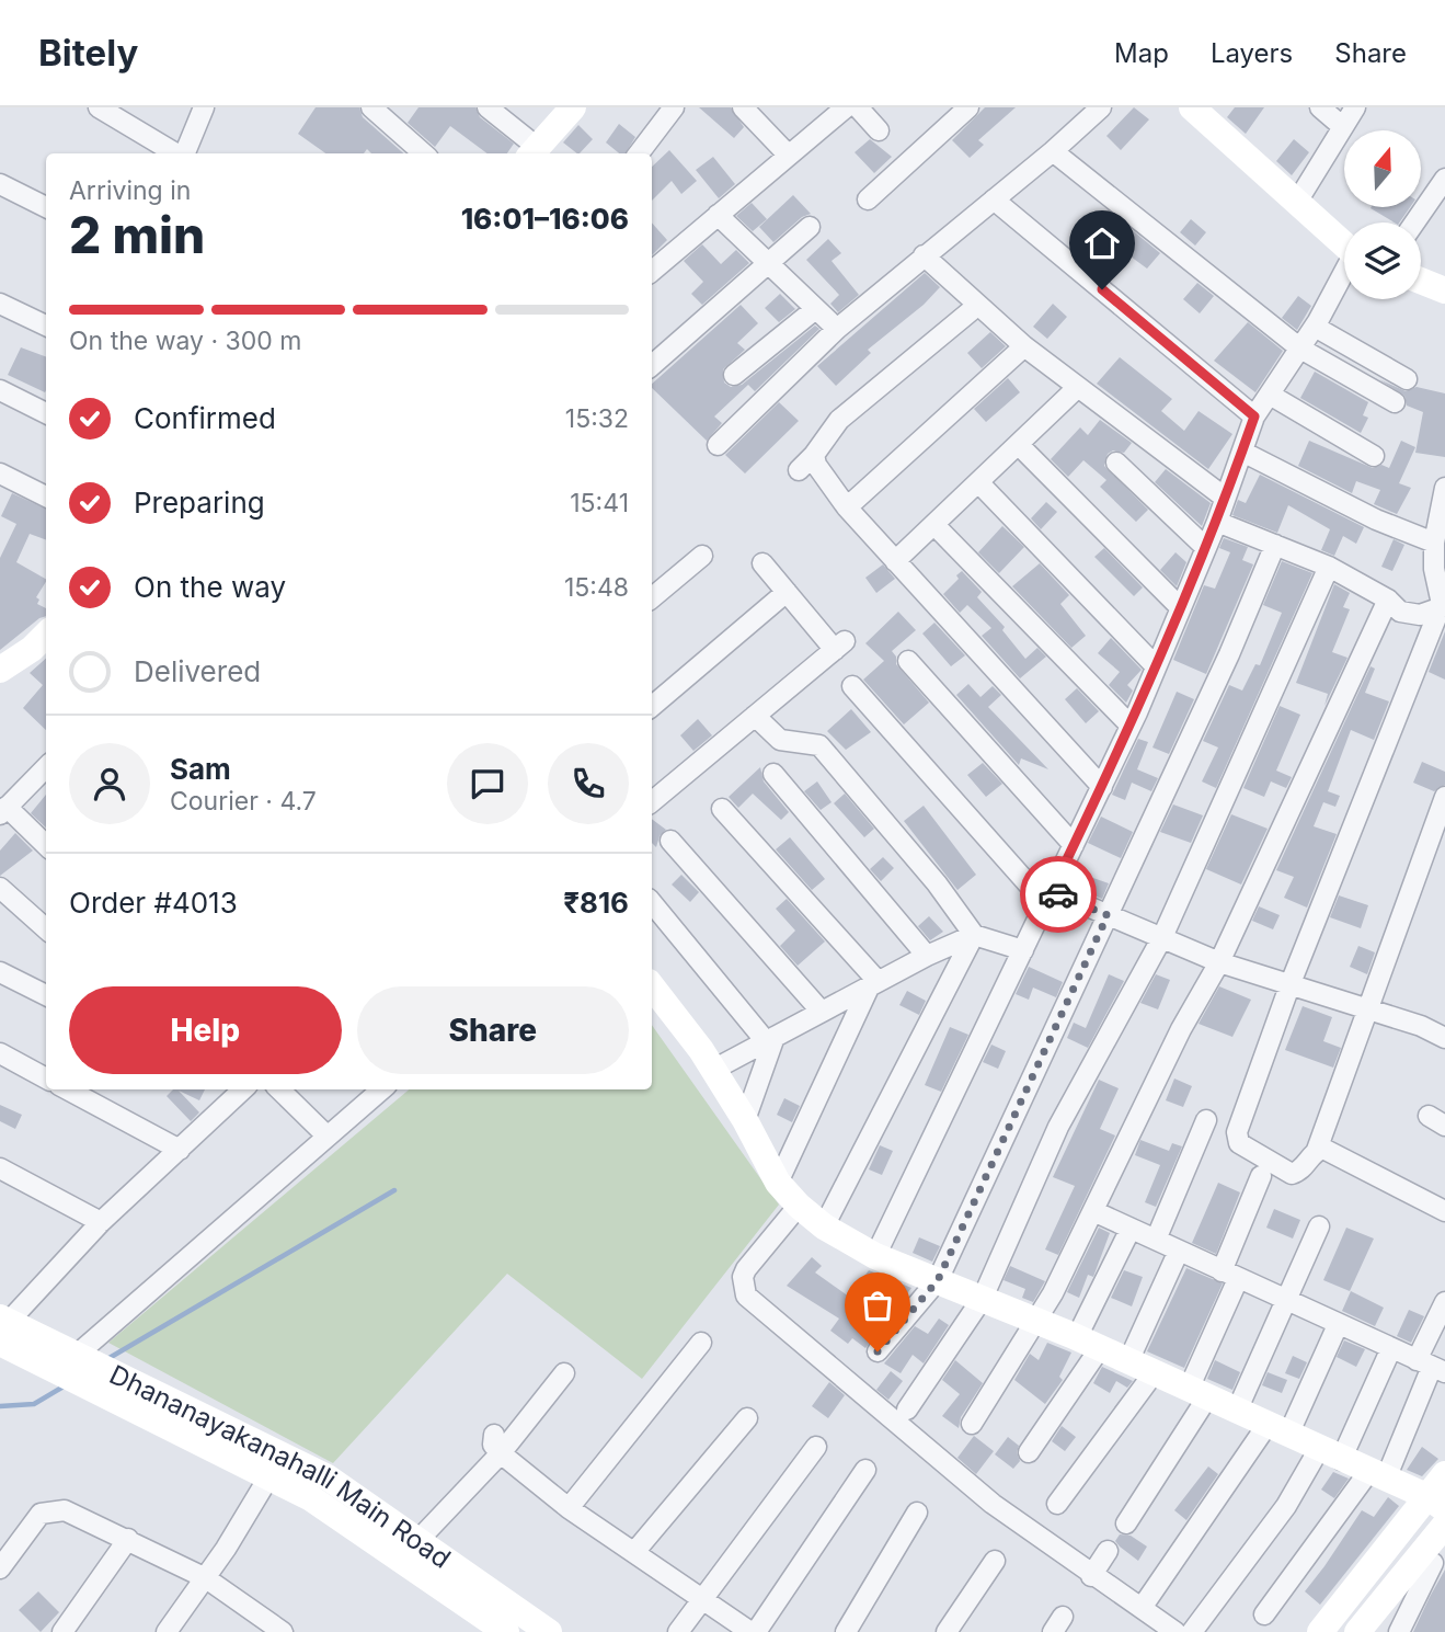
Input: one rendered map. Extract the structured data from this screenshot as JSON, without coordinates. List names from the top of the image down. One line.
{"streets":{"street":["Dhananayakanahalli Main Road"]},"north":"top","page":{"header":"Bitely","nav":["Map","Layers","Share"],"heading":["2 min","Arriving in","16:01–16:06"],"panel":["Sam","Courier · 4.7","Order #4013","₹816"],"bar":"On the way · 300 m","list":[["Confirmed","15:32"],["Preparing","15:41"],["On the way","15:48"],"Delivered"],"buttons":["Help","Share"]}}
